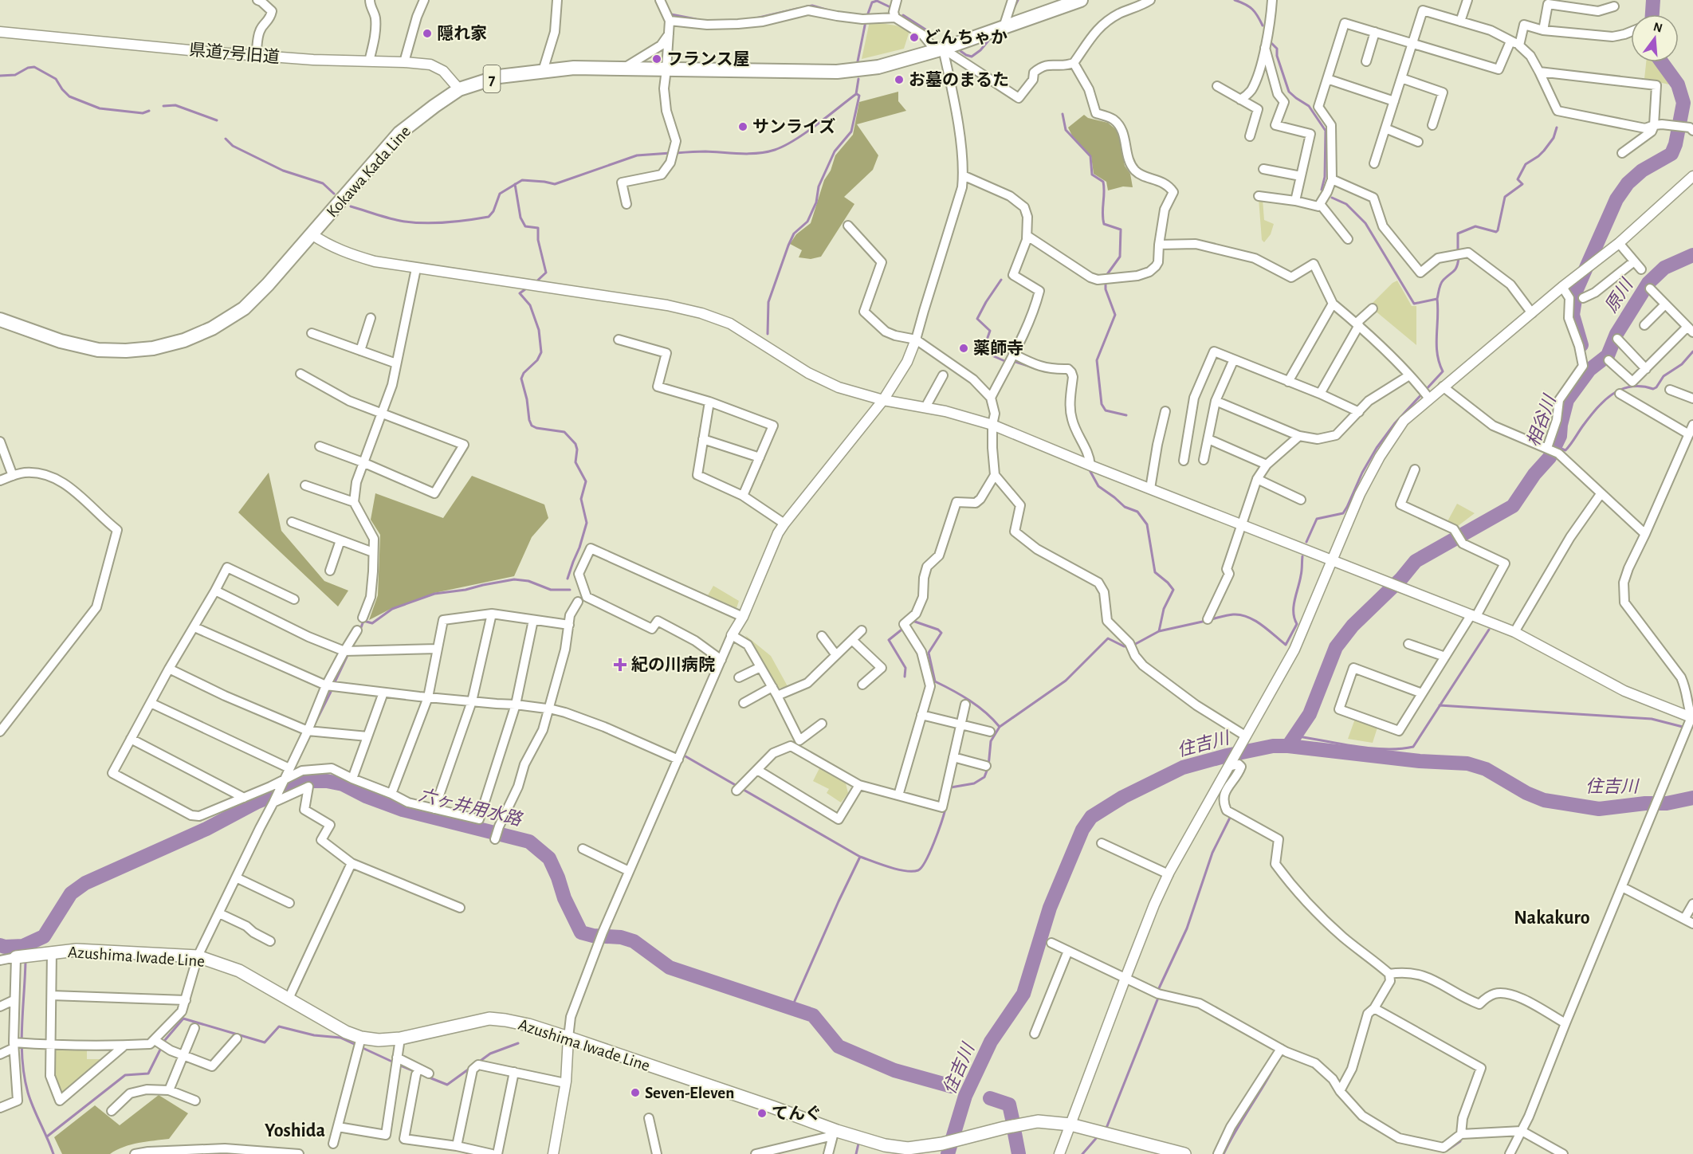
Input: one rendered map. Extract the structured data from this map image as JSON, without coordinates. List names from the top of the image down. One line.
{"streets":{"main road":["7","Kokawa Kada Line","Azushima Iwade Line"],"street":["県道7号旧道"]},"crossings":[["県道7号旧道","Kokawa Kada Line"]],"districts":["Nakakuro","Yoshida"],"water":["原川","相谷川","住吉川","六ヶ井用水路"],"places":{"other":["隠れ家","どんちゃか","フランス屋","お墓のまるた","サンライズ","薬師寺","Seven-Eleven","てんぐ"],"health":["紀の川病院"]},"north":"top"}
